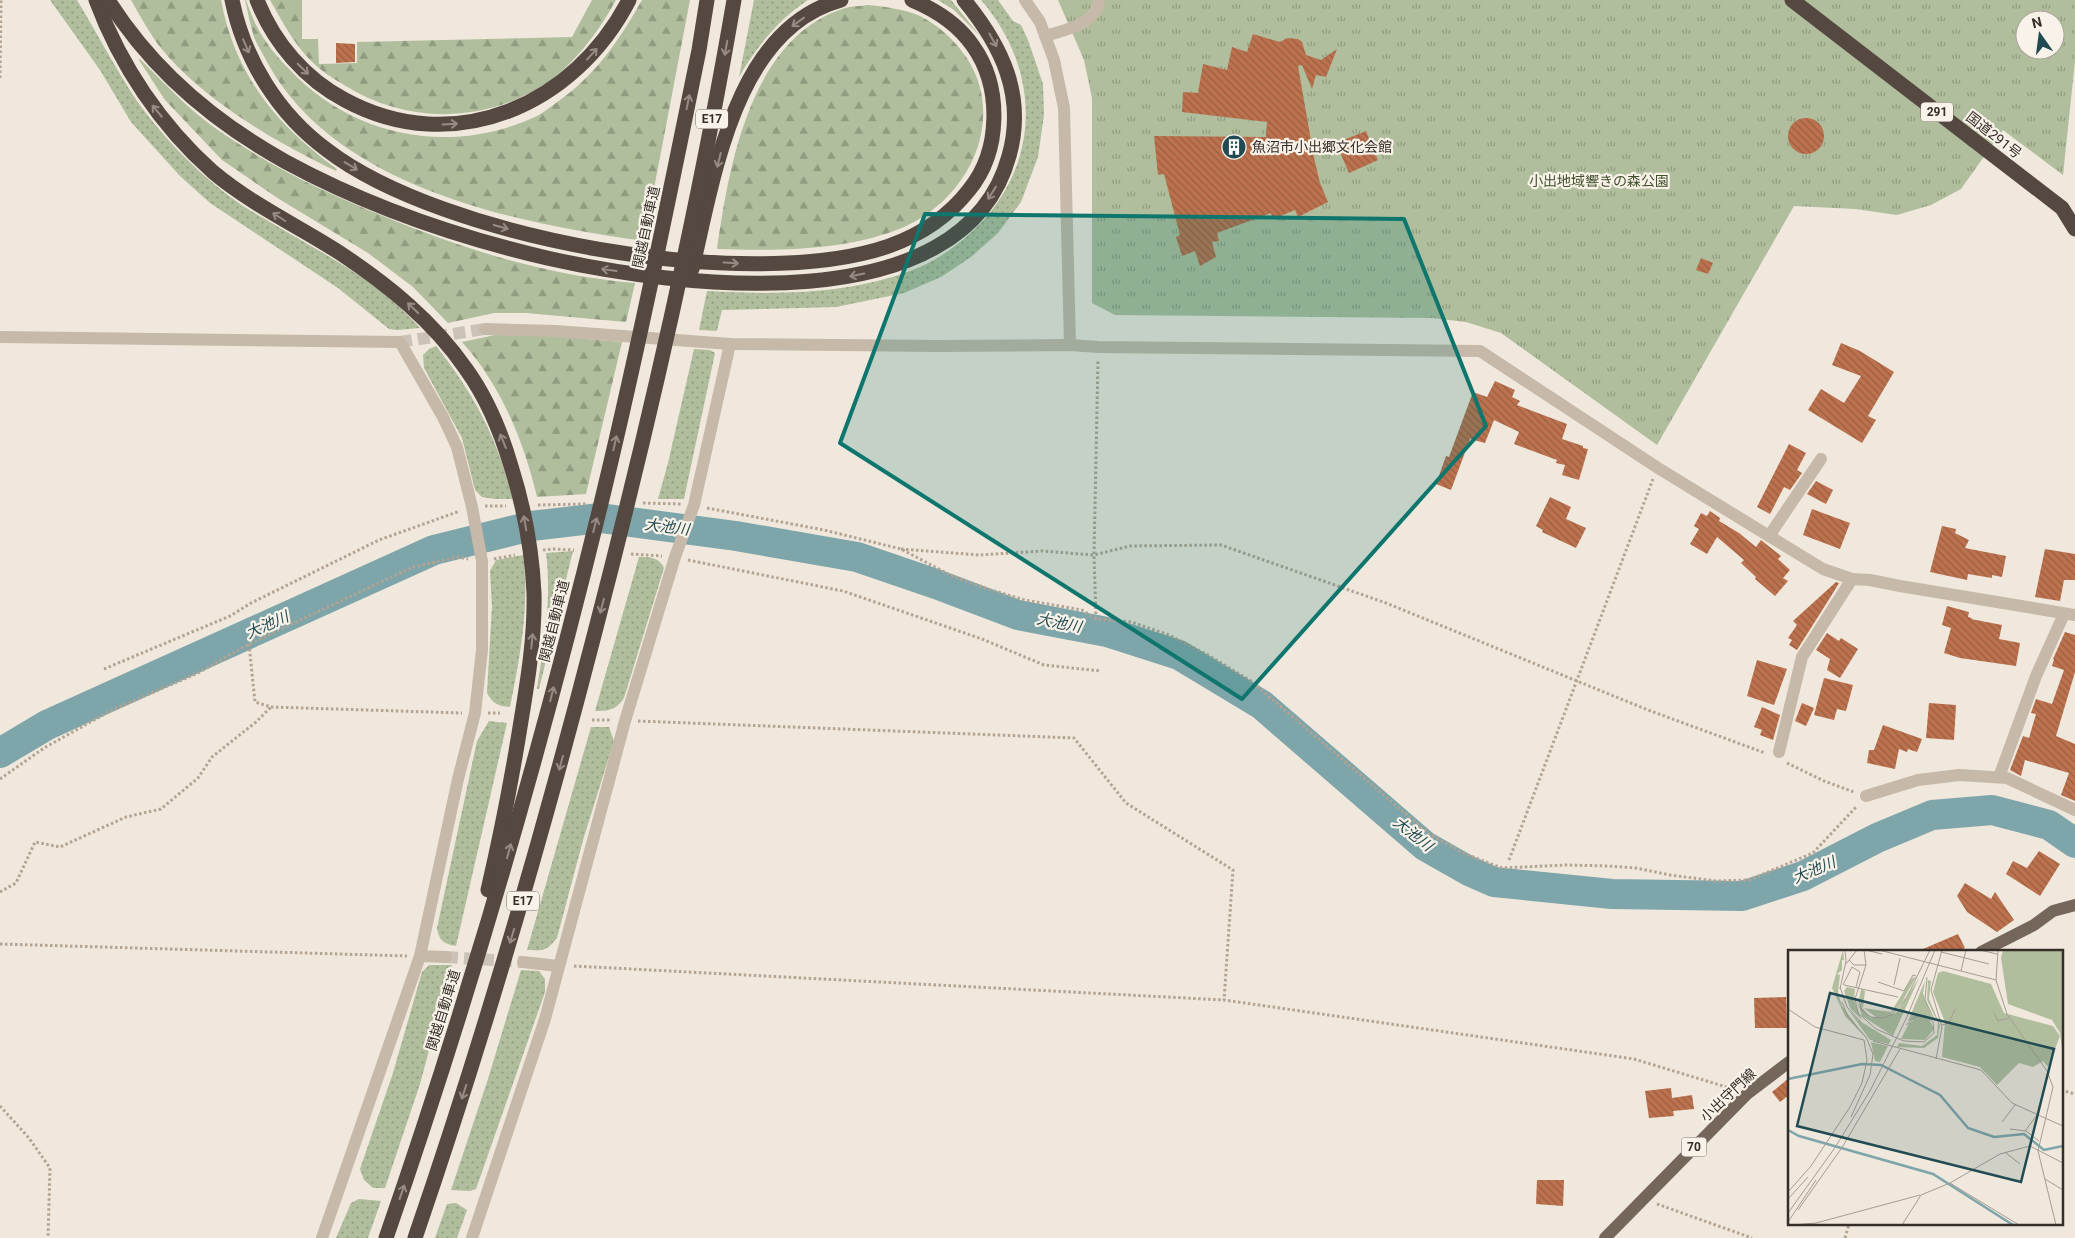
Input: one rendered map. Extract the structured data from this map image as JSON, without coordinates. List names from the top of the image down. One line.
{"streets":{"highway":["291","E17","国道291号","関越自動車道"],"main road":["小出守門線","70"]},"water":["大池川"],"parks":["小出地域響きの森公園"],"places":{"building":["魚沼市小出郷文化会館"]},"north":"top"}
